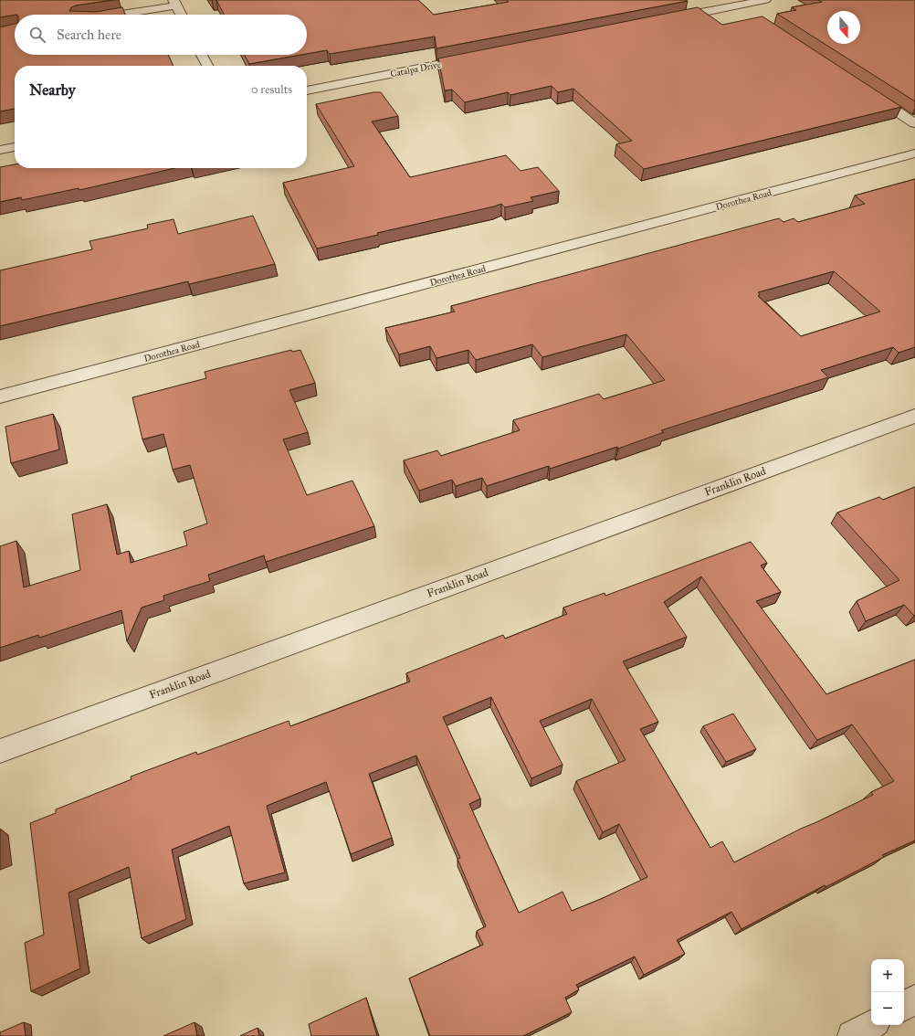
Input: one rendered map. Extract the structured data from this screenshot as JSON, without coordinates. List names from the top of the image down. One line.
{"streets":{"street":["Catalpa Drive","Dorothea Road","Franklin Road"]},"north":"bottom","page":{"search":"Search here","heading":["Nearby","0 results"],"map_buttons":["+","−"]}}
